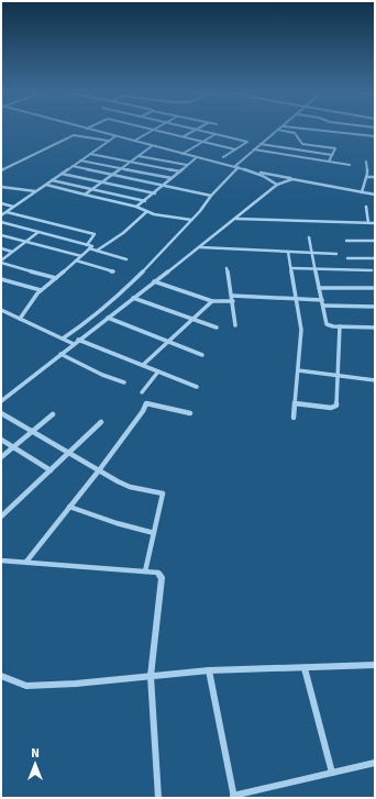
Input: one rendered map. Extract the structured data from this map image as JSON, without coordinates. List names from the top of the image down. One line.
{"north":"top"}
